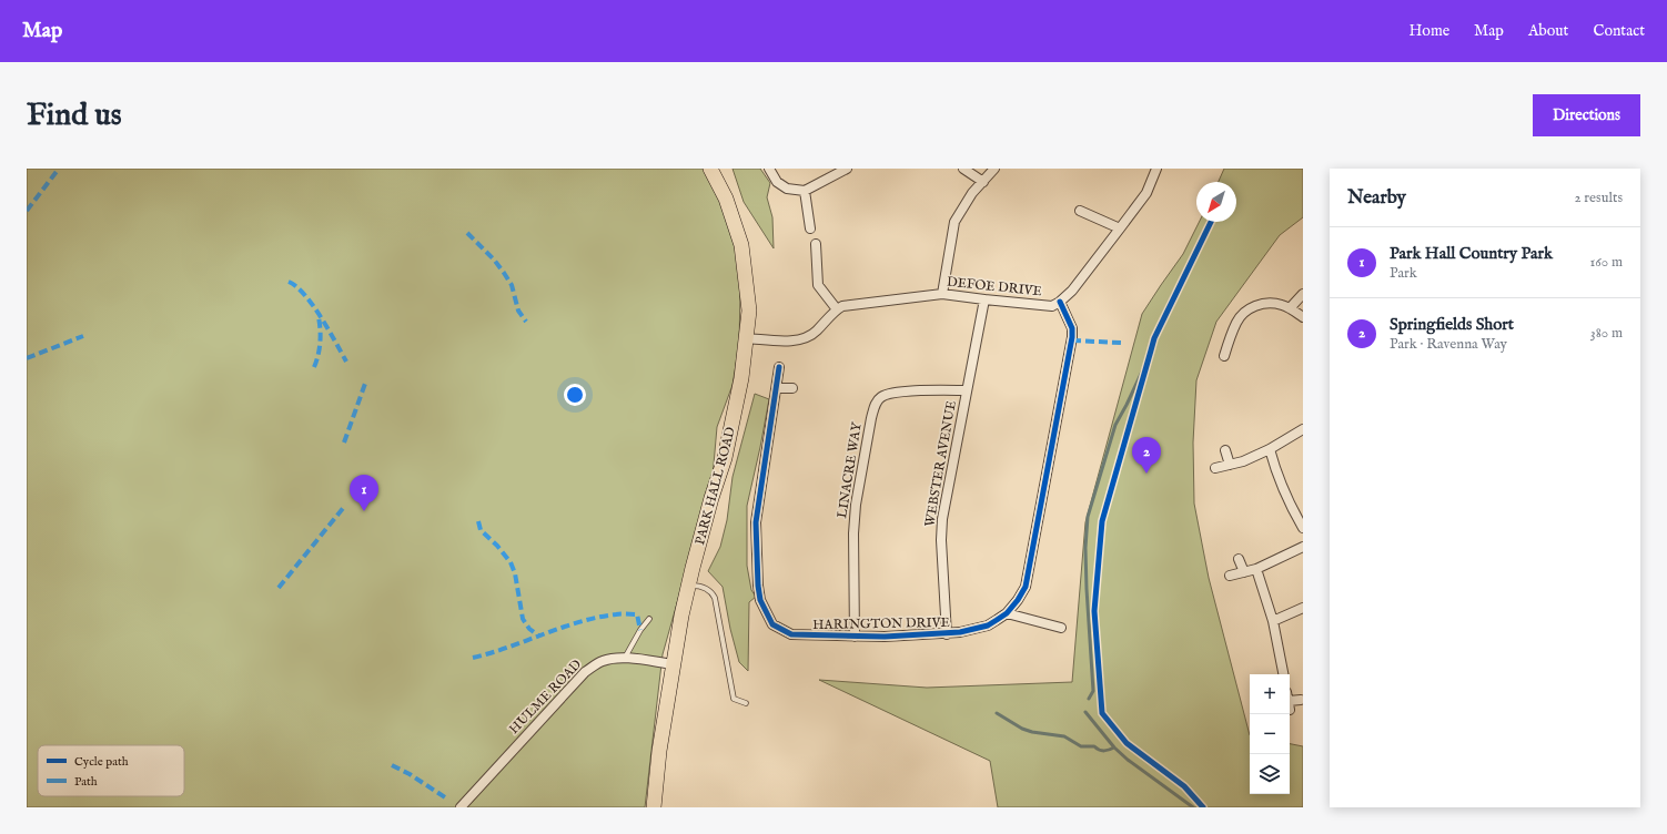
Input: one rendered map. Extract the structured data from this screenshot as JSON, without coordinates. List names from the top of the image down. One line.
{"streets":{"main road":["PARK HALL ROAD"],"street":["DEFOE DRIVE","WEBSTER AVENUE","LINACRE WAY","HARINGTON DRIVE","HULME ROAD"]},"crossings":[["DEFOE DRIVE","WEBSTER AVENUE"],["DEFOE DRIVE","PARK HALL ROAD"],["DEFOE DRIVE","HARINGTON DRIVE"],["WEBSTER AVENUE","LINACRE WAY"],["WEBSTER AVENUE","HARINGTON DRIVE"],["LINACRE WAY","HARINGTON DRIVE"],["PARK HALL ROAD","HULME ROAD"]],"legend":["Cycle path","Path"],"north":"bottom left","page":{"header":"Map","nav":["Home","Map","About","Contact"],"buttons":"Directions","title":"Find us","heading":["Nearby","2 results"],"list":[{"mark":"1","name":"Park Hall Country Park","note":"Park","value":"160 m"},{"mark":"2","name":"Springfields Short","note":"Park · Ravenna Way","value":"380 m"}],"pins":["2","1"],"map_buttons":["+","−"]}}
